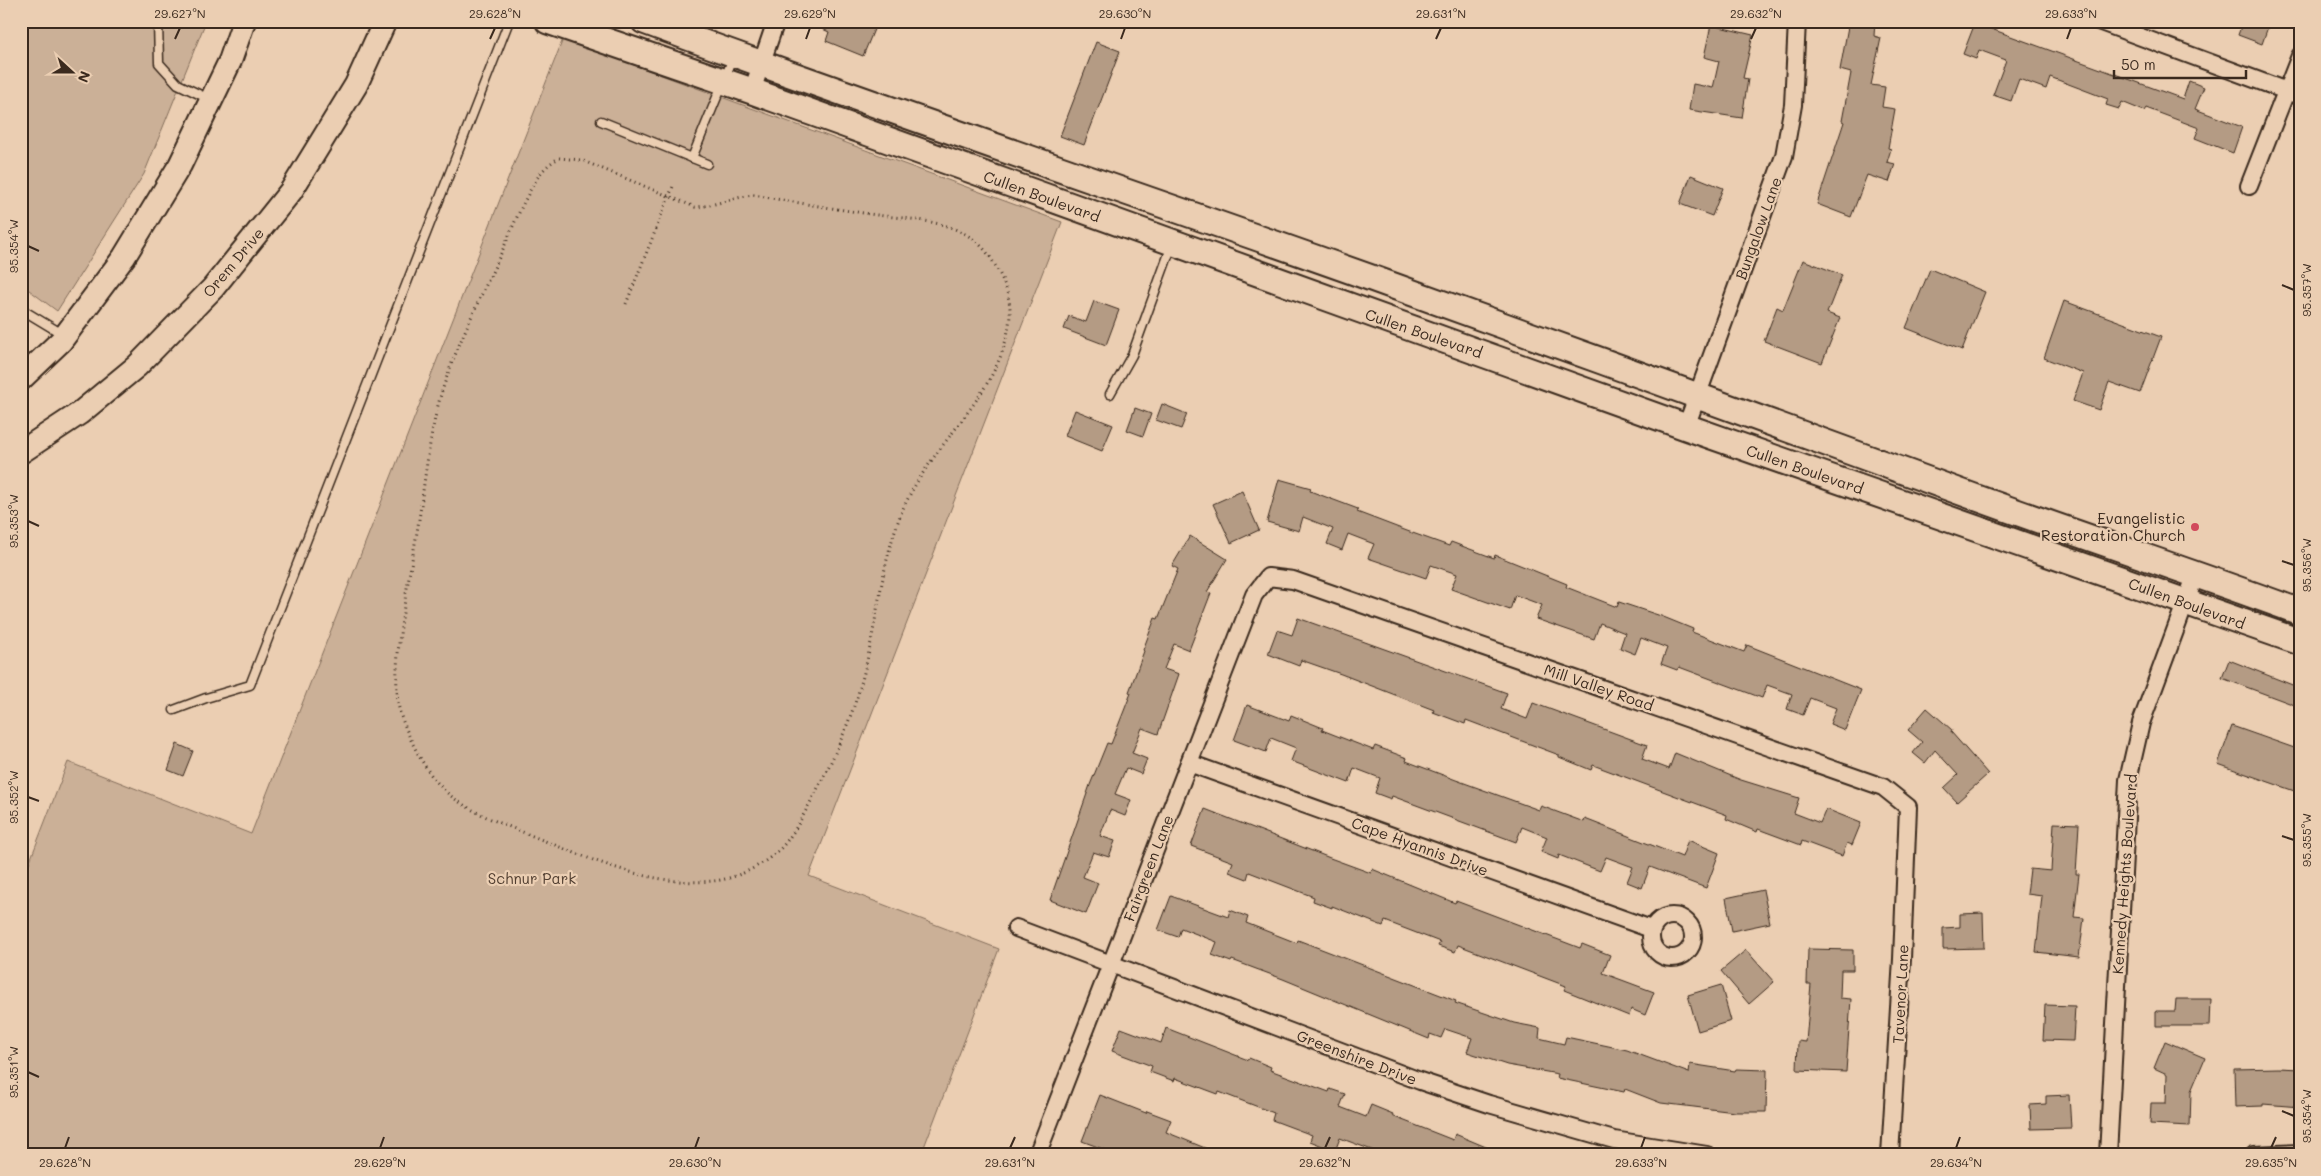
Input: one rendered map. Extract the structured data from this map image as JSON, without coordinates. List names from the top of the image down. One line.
{"streets":{"main road":["Cullen Boulevard","Orem Drive"],"street":["Bungalow Lane","Mill Valley Road","Cape Hyannis Drive","Fairgreen Lane","Kennedy Heights Boulevard","Tavenor Lane","Greenshire Drive"]},"crossings":[["Cullen Boulevard","Bungalow Lane"],["Cullen Boulevard","Kennedy Heights Boulevard"],["Mill Valley Road","Fairgreen Lane"],["Mill Valley Road","Tavenor Lane"],["Cape Hyannis Drive","Fairgreen Lane"],["Fairgreen Lane","Greenshire Drive"]],"parks":["Schnur Park"],"places":["Evangelistic Restoration Church"],"scale_bar":"50 m","north":"right","coordinates":["29.627°N","29.628°N","29.629°N","29.630°N","29.631°N","29.632°N","29.633°N","95.354°W","95.357°W","95.353°W","95.356°W","95.352°W","95.355°W","95.351°W","29.634°N","29.635°N"]}
